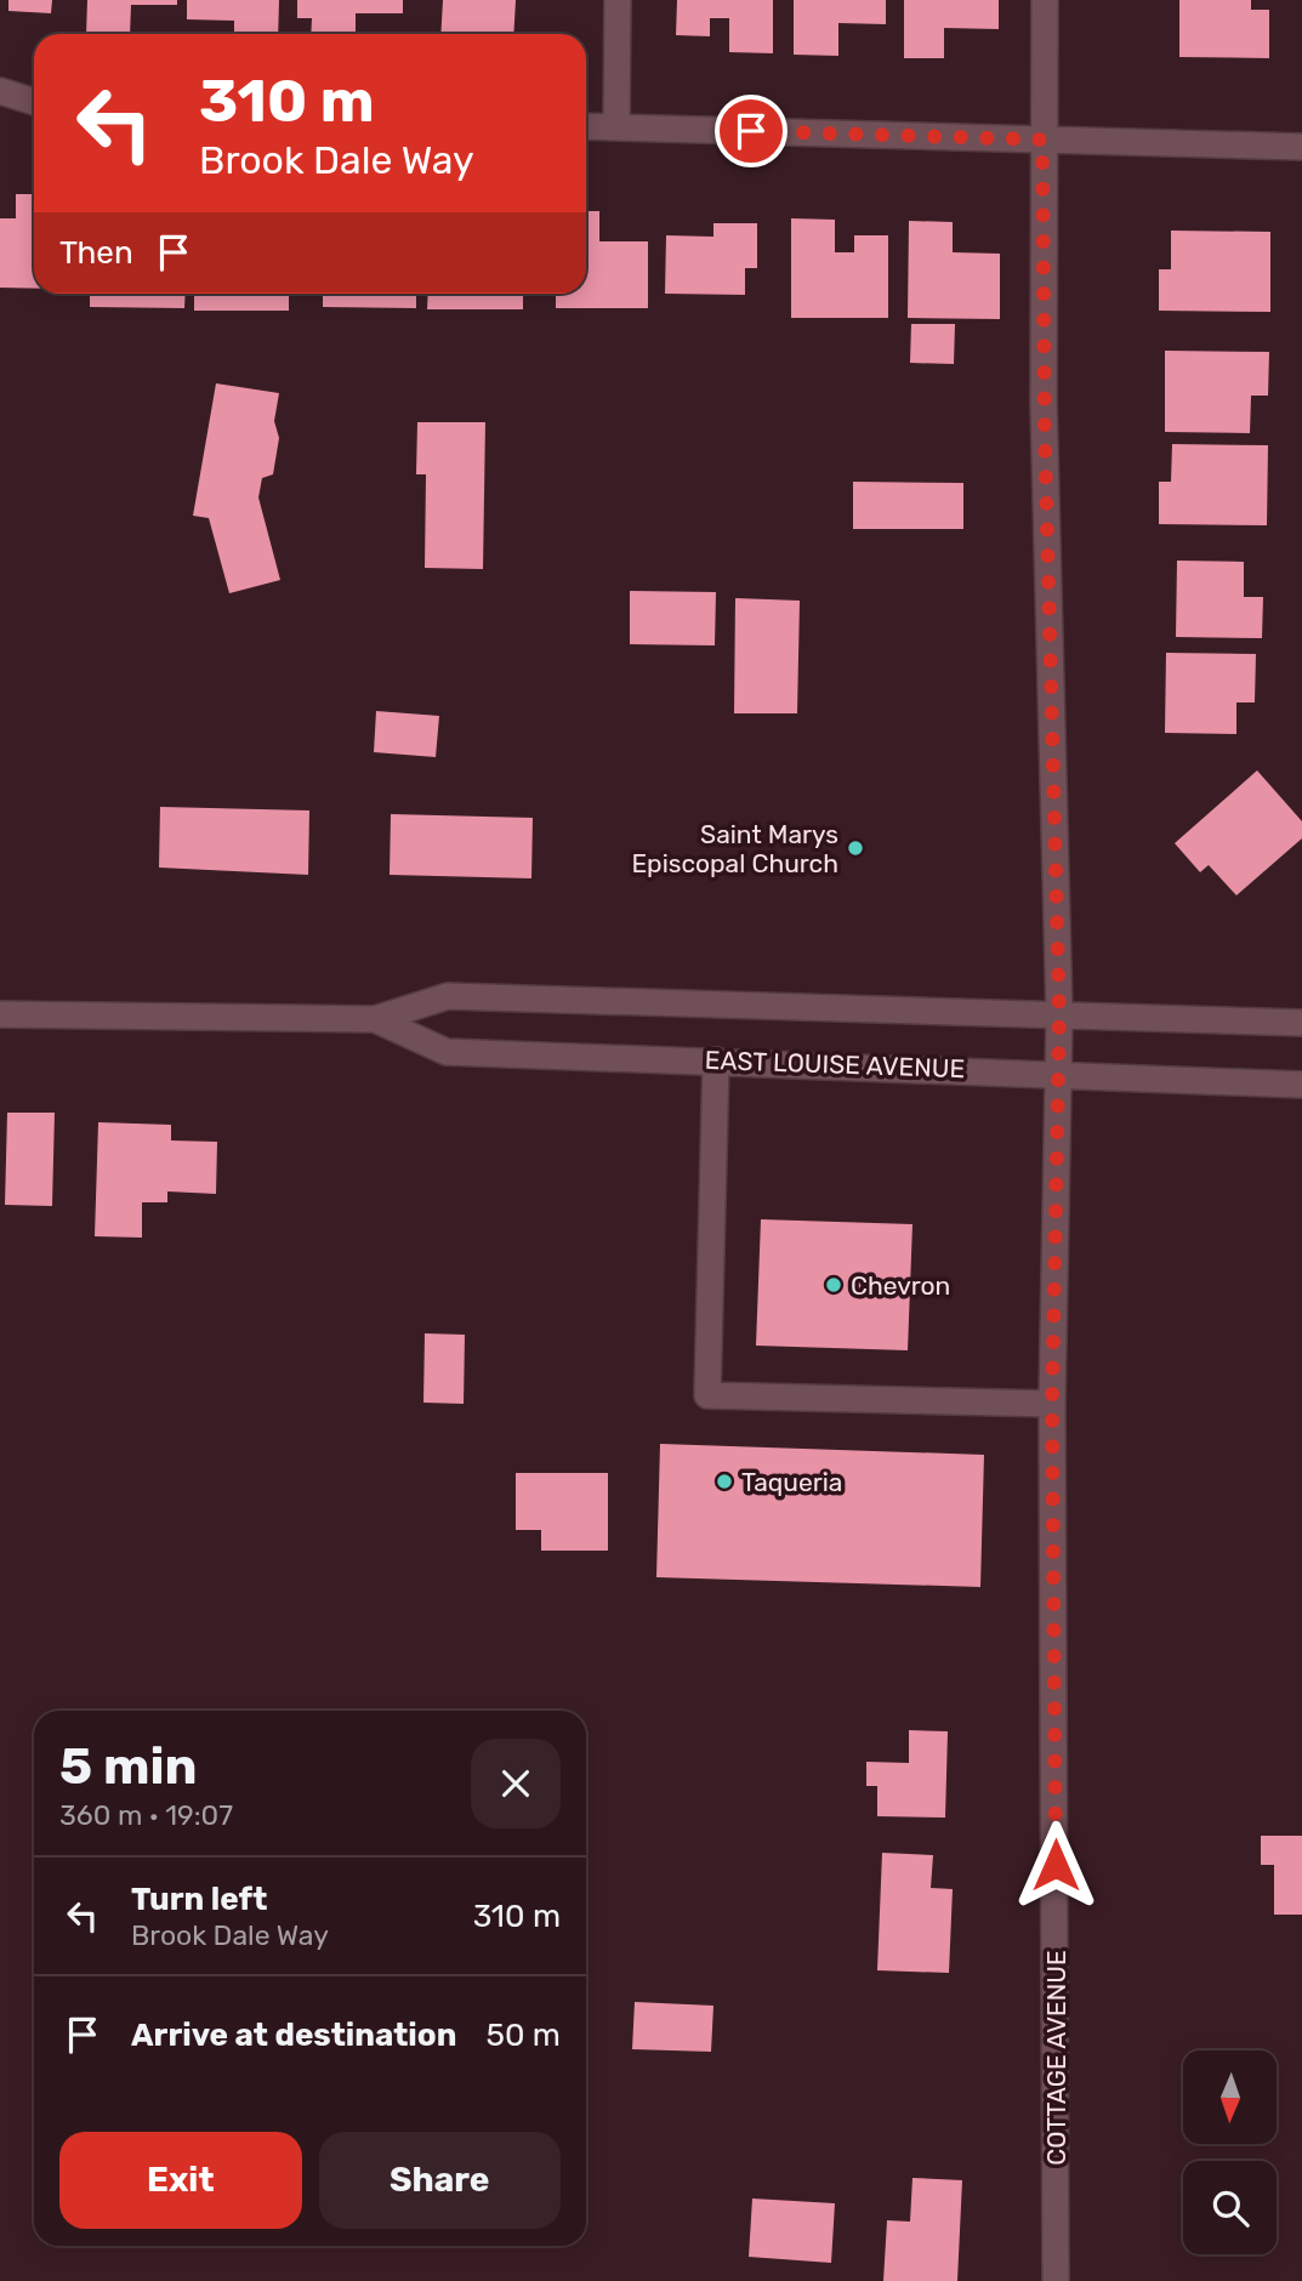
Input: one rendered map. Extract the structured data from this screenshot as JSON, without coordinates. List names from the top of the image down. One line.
{"streets":{"street":["EAST LOUISE AVENUE","COTTAGE AVENUE"]},"crossings":[["EAST LOUISE AVENUE","COTTAGE AVENUE"]],"places":["Saint Marys Episcopal Church","Chevron","Taqueria"],"north":"bottom","page":{"turn":["310 m","Brook Dale Way"],"then":"Then","heading":["5 min","360 m · 19:07"],"list":[{"name":"Turn left","note":"Brook Dale Way","value":"310 m"},{"name":"Arrive at destination","value":"50 m"}],"buttons":["Exit","Share"]}}
